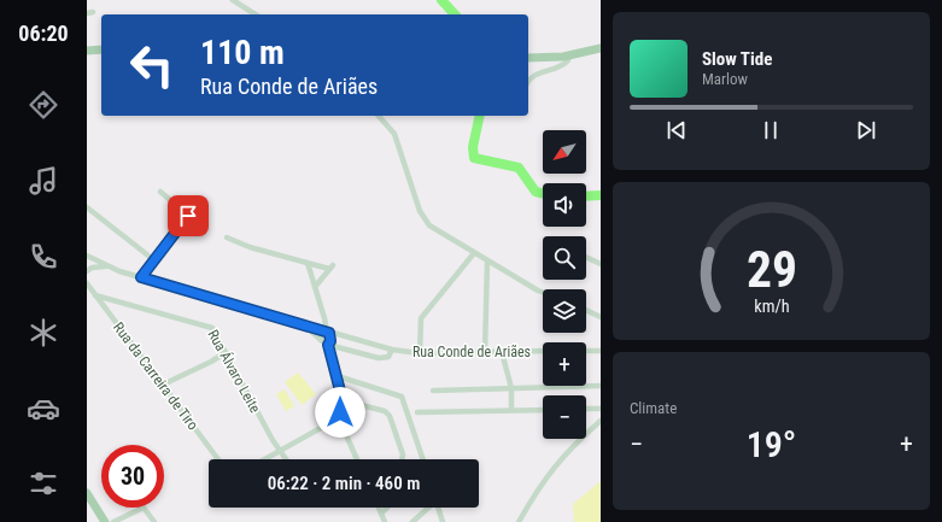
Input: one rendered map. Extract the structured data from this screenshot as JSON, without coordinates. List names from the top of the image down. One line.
{"streets":{"street":["Rua Conde de Ariães","Rua Álvaro Leite","Rua da Carreira de Tiro"]},"crossings":[["Rua Álvaro Leite","Rua da Carreira de Tiro"]],"north":"bottom left","page":{"tabs":"06:20","turn":["110 m","Rua Conde de Ariães"],"song":["Slow Tide","Marlow"],"map_buttons":["+","−"],"tile":"Climate","heat":["−","19°","+"],"limit":"30","trip":"06:22 · 2 min · 460 m","gauge":["29","km/h"]}}
